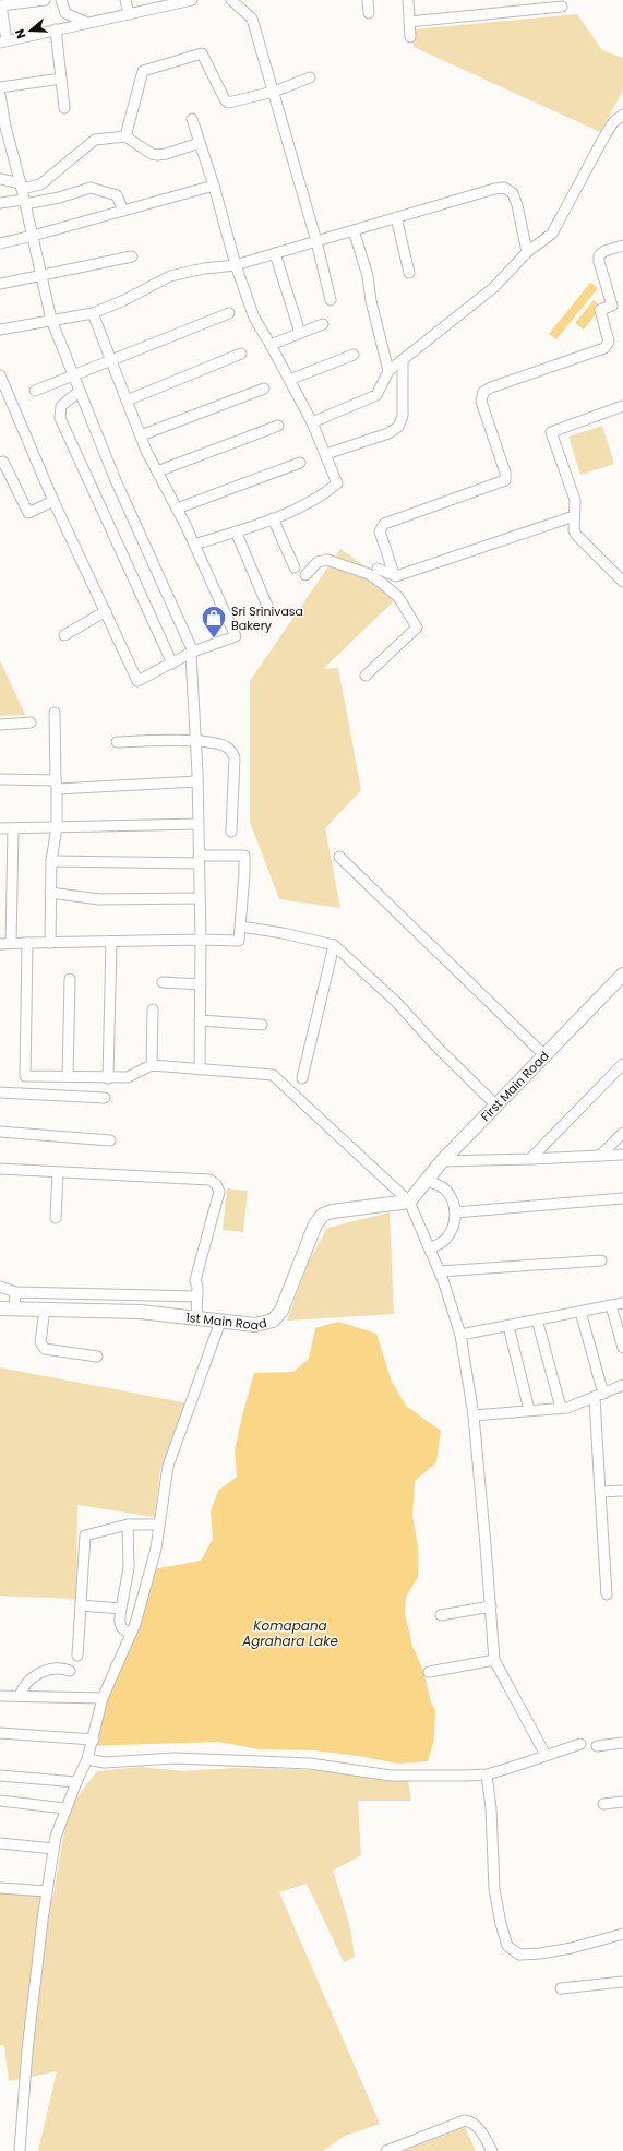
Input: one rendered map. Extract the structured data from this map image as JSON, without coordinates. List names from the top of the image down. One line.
{"streets":{"street":["First Main Road","1st Main Road"]},"crossings":[["First Main Road","1st Main Road"]],"water":["Komapana Agrahara Lake"],"places":{"shop":["Sri Srinivasa Bakery"]},"north":"left"}
